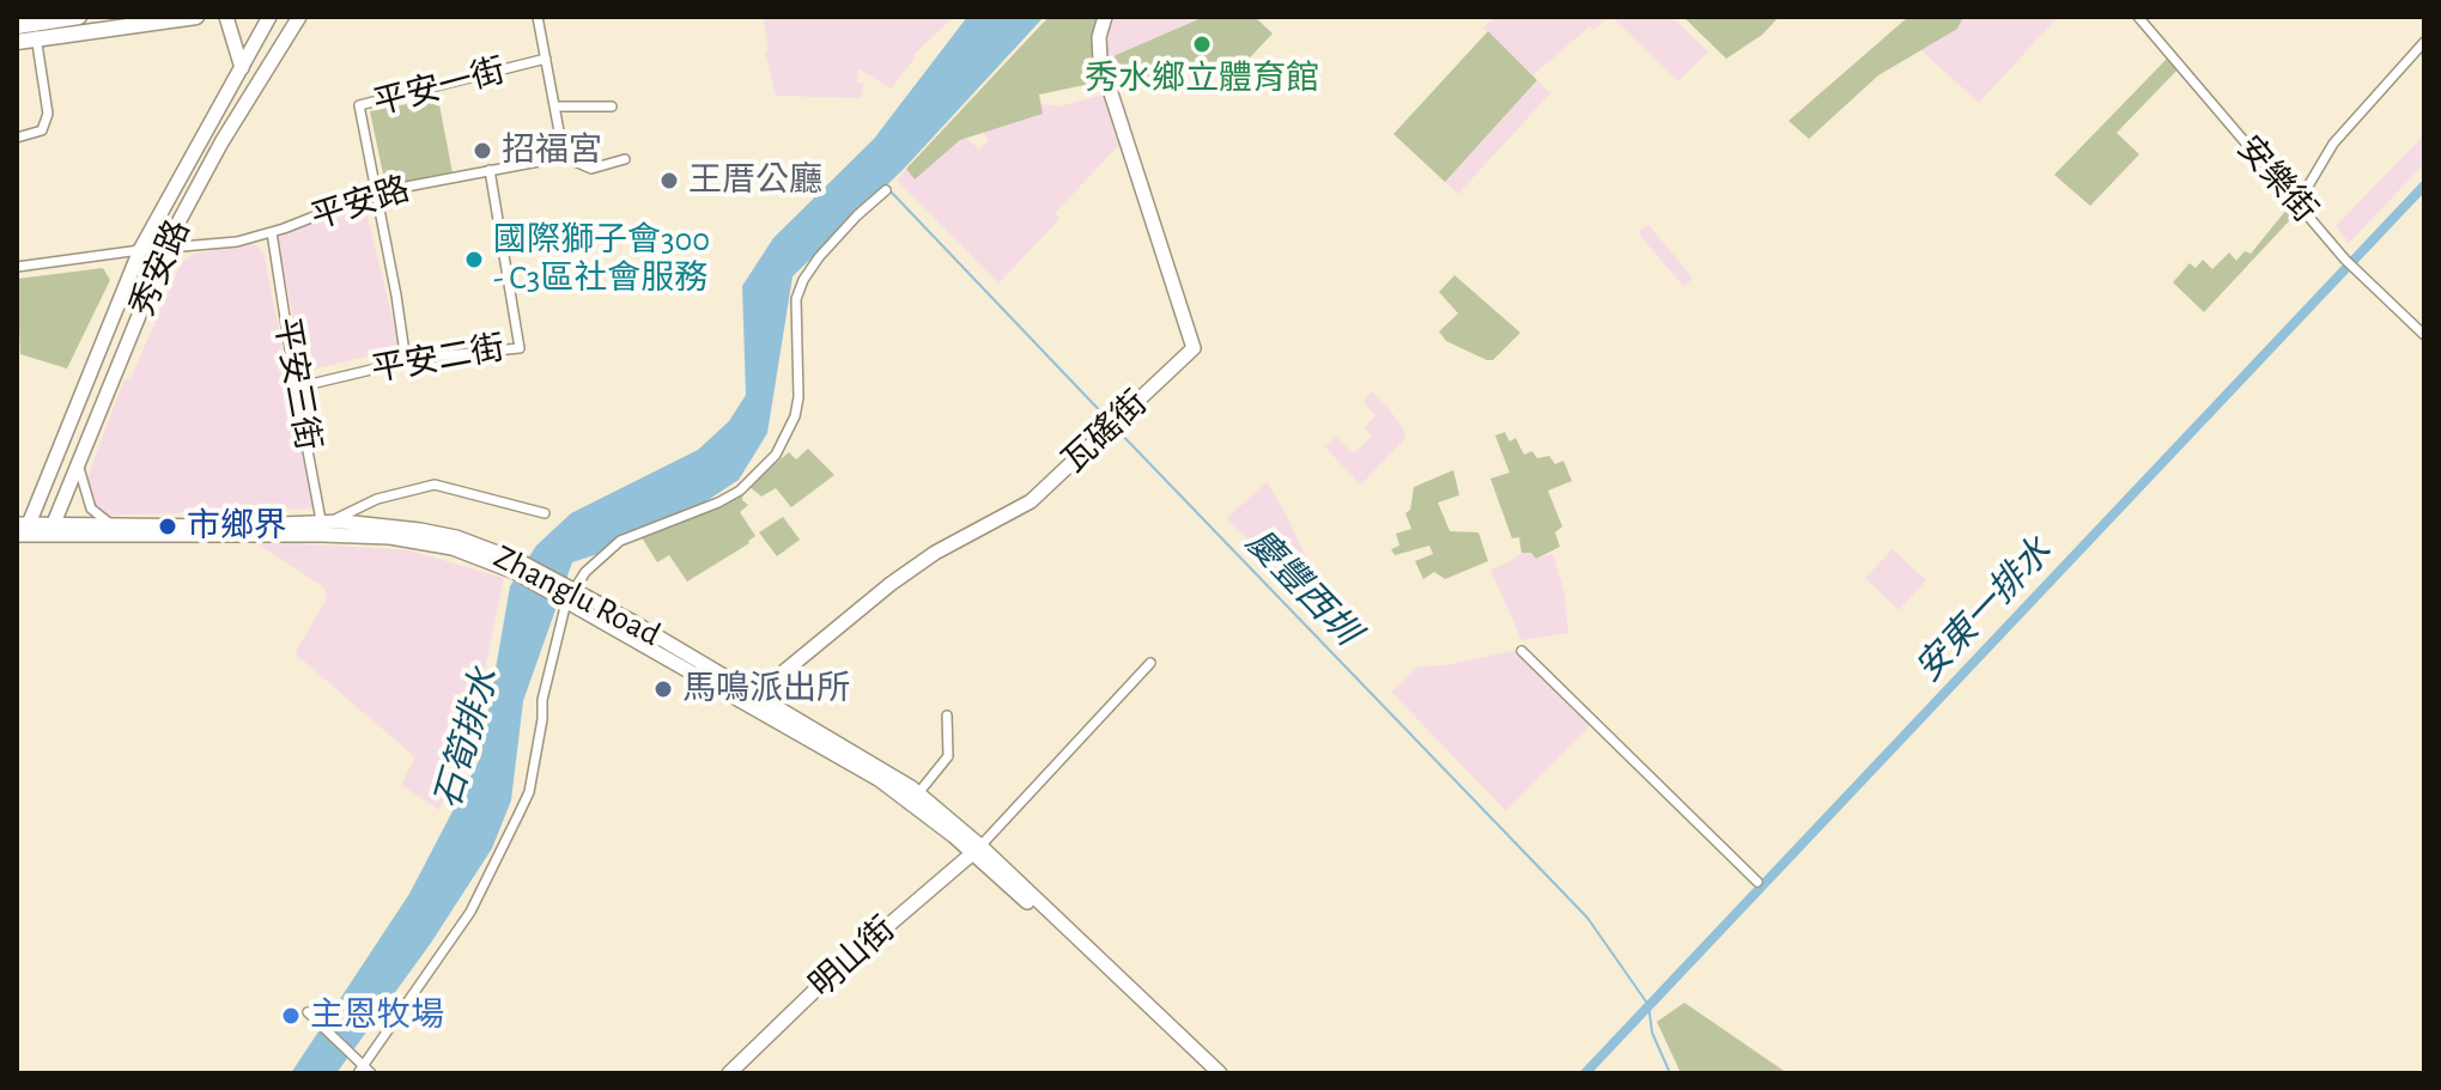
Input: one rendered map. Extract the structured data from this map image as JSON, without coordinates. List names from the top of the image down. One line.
{"streets":{"street":["平安一街","安樂街","平安路","秀安路","平安二街","平安三街","瓦磘街","Zhanglu Road","明山街"]},"crossings":[["平安一街","平安路"],["平安一街","平安二街"],["平安路","秀安路"],["平安路","平安二街"],["平安路","平安三街"],["秀安路","Zhanglu Road"],["平安二街","平安三街"],["平安三街","Zhanglu Road"],["瓦磘街","Zhanglu Road"],["Zhanglu Road","明山街"]],"water":["慶豐西圳","安東一排水","石筍排水"],"places":["秀水鄉立體育館","招福宮","王厝公廳","國際獅子會300 - C3區社會服務","市鄉界","馬鳴派出所","主恩牧場"]}
